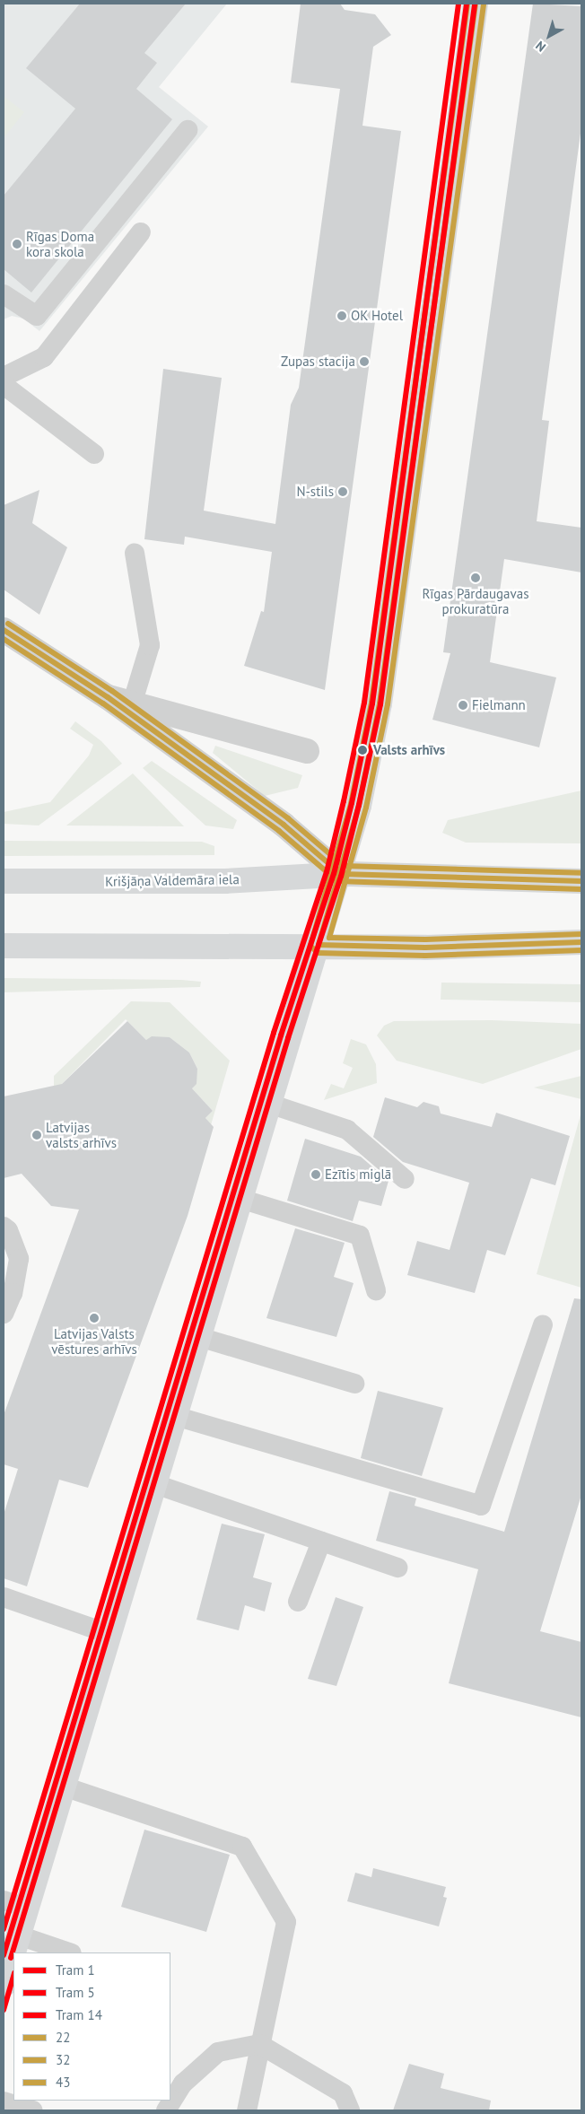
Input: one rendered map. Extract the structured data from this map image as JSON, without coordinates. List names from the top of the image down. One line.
{"streets":{"main road":["Krišjāņa Valdemāra iela"]},"places":["Rīgas Doma kora skola","OK Hotel","Zupas stacija","N-stils","Rīgas Pārdaugavas prokuratūra","Fielmann","Valsts arhīvs","Latvijas valsts arhīvs","Ezītis miglā","Latvijas Valsts vēstures arhīvs"],"lines":["tram line 1","tram line 14","transit line 22","transit line 32","tram line 5","transit line 43"],"legend":["Tram 1","Tram 5","Tram 14","22","32","43"],"north":"bottom left"}
